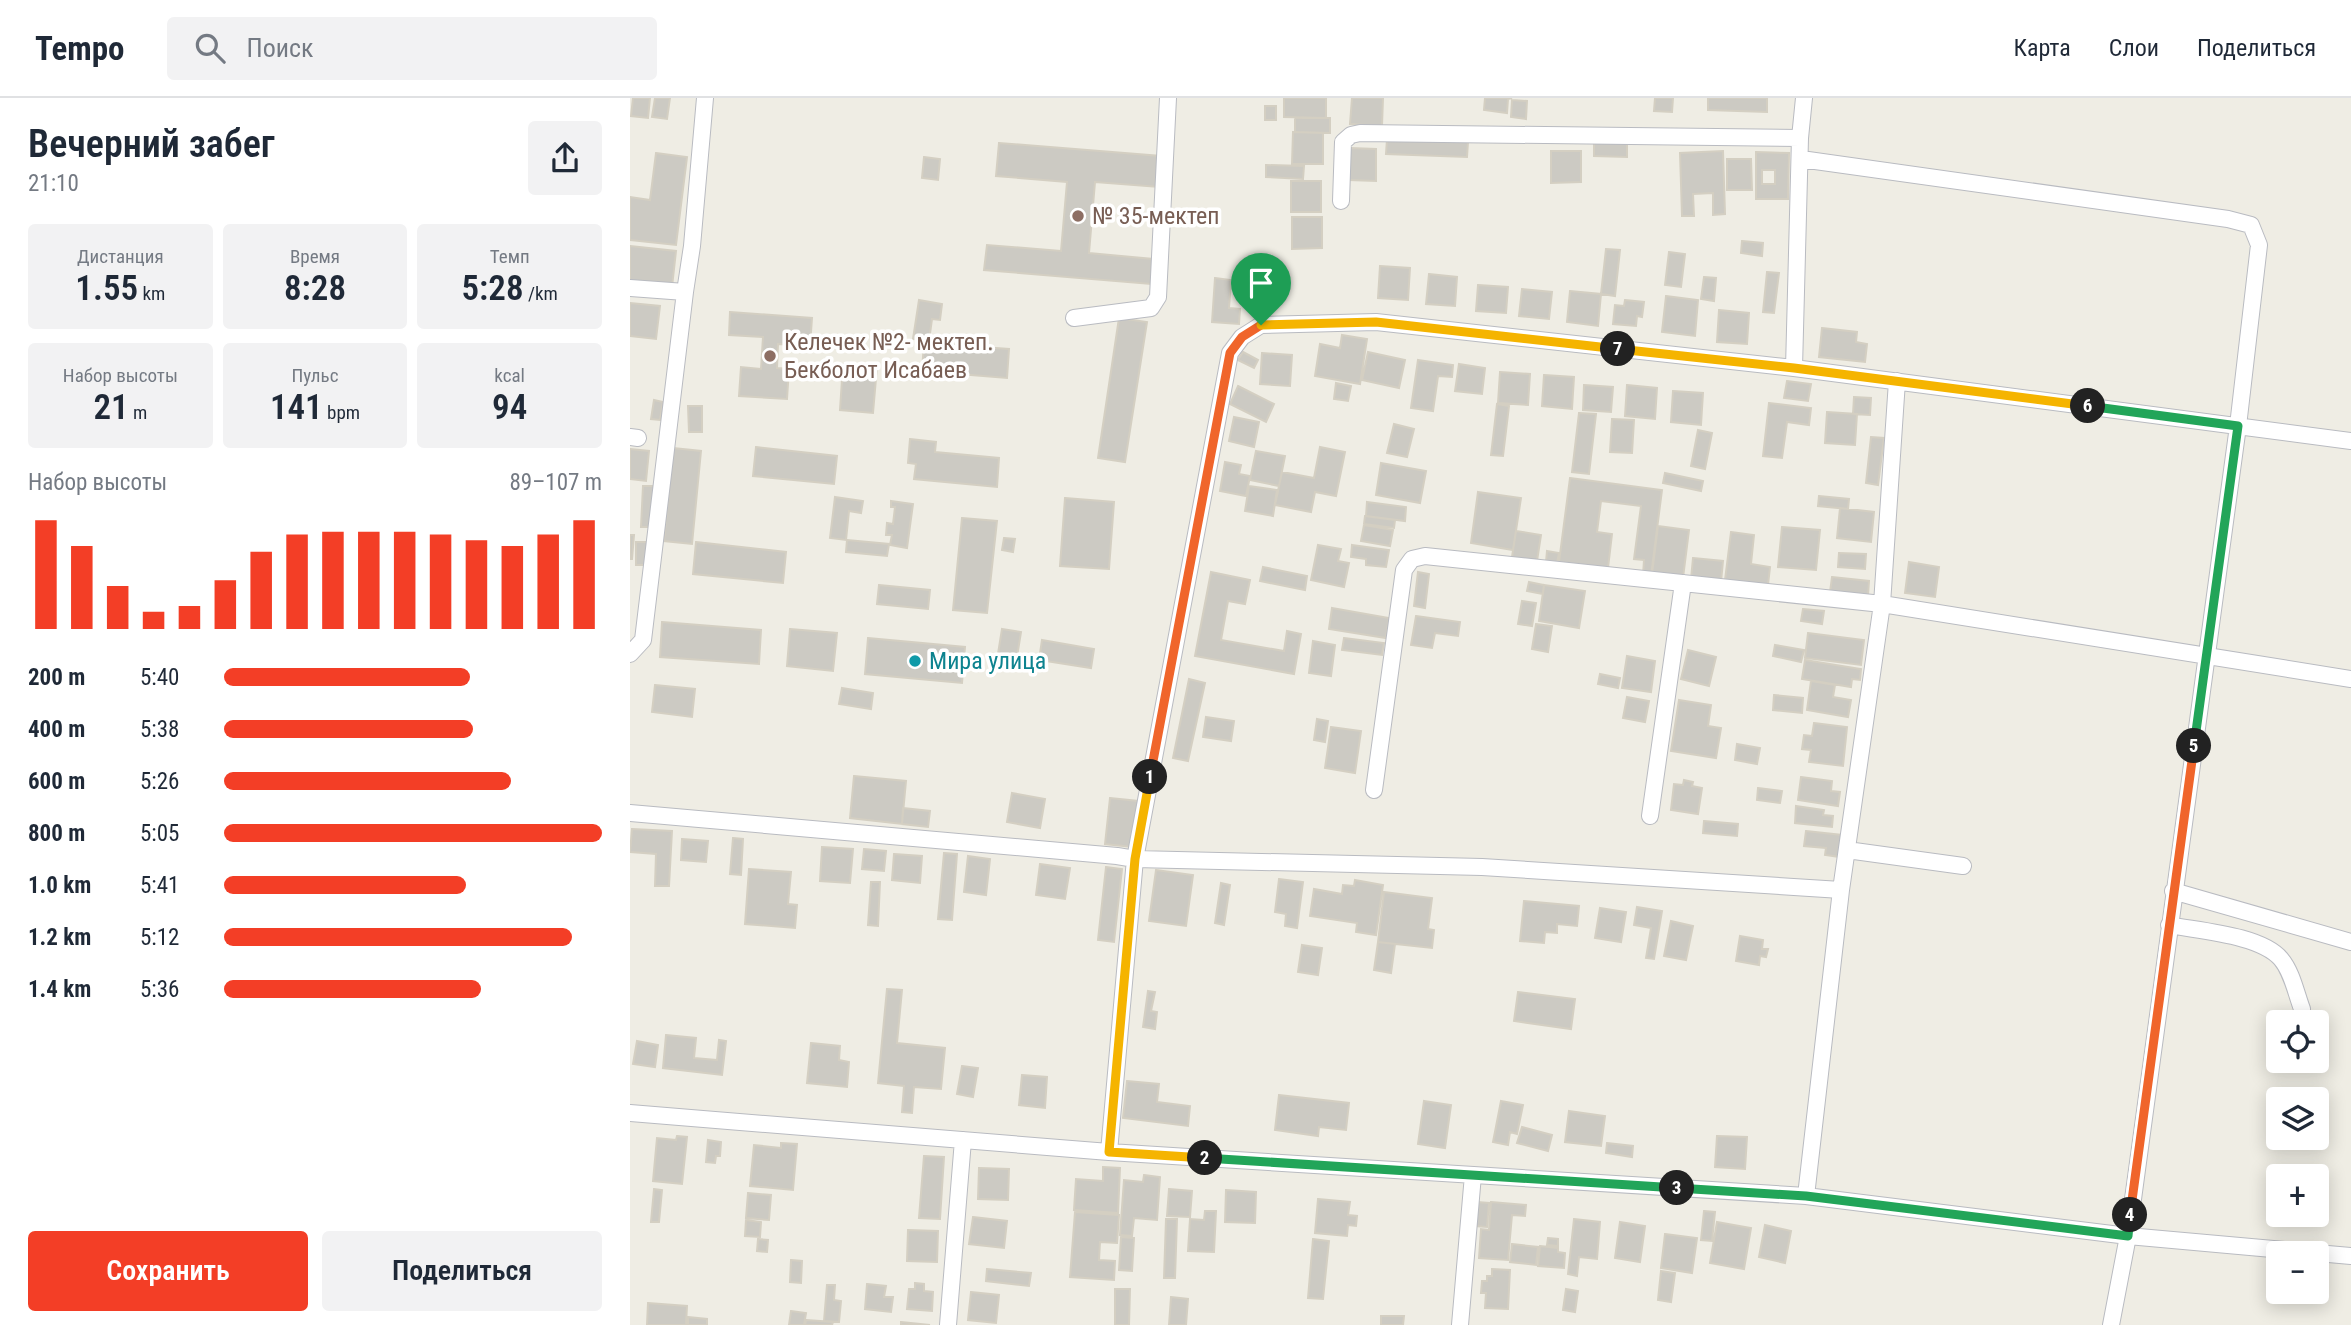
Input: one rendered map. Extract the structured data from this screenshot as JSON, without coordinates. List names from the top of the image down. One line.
{"places":["№ 35-мектеп","Келечек №2- мектеп. Бекболот Исабаев","Мира улица"],"page":{"header":"Tempo","search":"Поиск","nav":["Карта","Слои","Поделиться"],"heading":["Вечерний забег","21:10"],"stats":[["Дистанция","1.55 km"],["Время","8:28"],["Темп","5:28 /km"],["Набор высоты","21 m"],["Пульс","141 bpm"],["kcal","94"]],"pins":["7","6","5","1","2","3","4"],"chart":["Набор высоты","89–107 m"],"list":[{"name":"200 m","note":"5:40"},{"name":"400 m","note":"5:38"},{"name":"600 m","note":"5:26"},{"name":"800 m","note":"5:05"},{"name":"1.0 km","note":"5:41"},{"name":"1.2 km","note":"5:12"},{"name":"1.4 km","note":"5:36"}],"map_buttons":["+","−"],"buttons":["Сохранить","Поделиться"]}}
